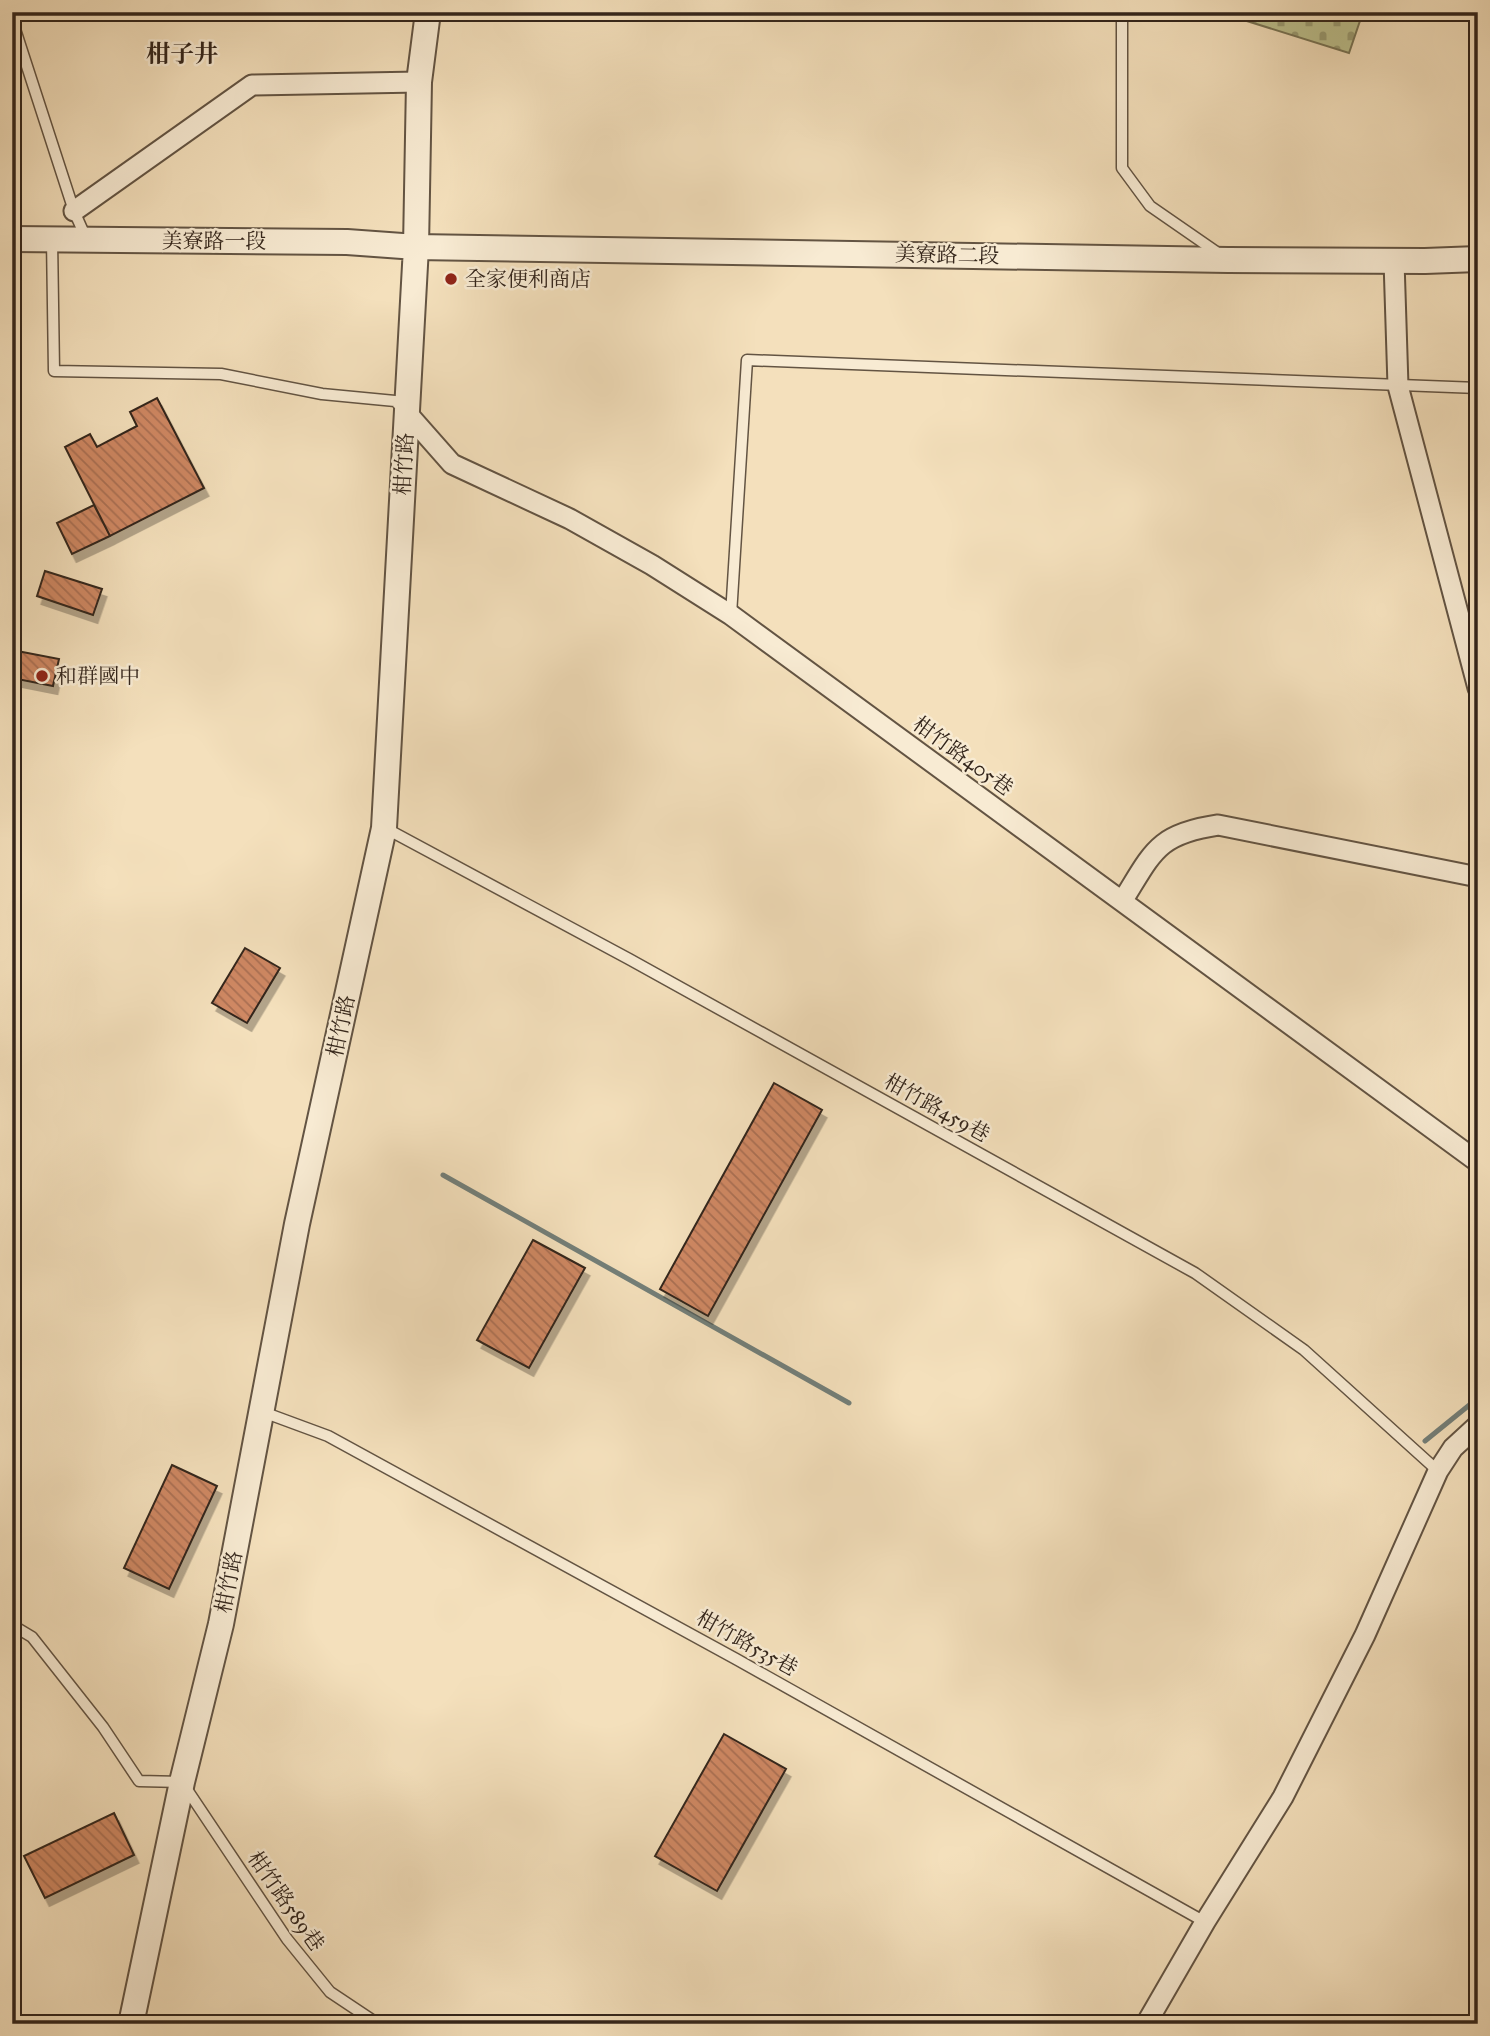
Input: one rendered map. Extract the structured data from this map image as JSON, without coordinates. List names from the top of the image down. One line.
{"streets":{"street":["美寮路一段","美寮路二段","柑竹路","柑竹路405巷"],"lane":["柑竹路459巷","柑竹路535巷","柑竹路589巷"]},"crossings":[["美寮路一段","美寮路二段"],["美寮路一段","柑竹路"],["美寮路二段","柑竹路"],["柑竹路","柑竹路405巷"],["柑竹路","柑竹路459巷"],["柑竹路","柑竹路535巷"],["柑竹路","柑竹路589巷"]],"districts":["柑子井"],"places":["全家便利商店","和群國中"]}
